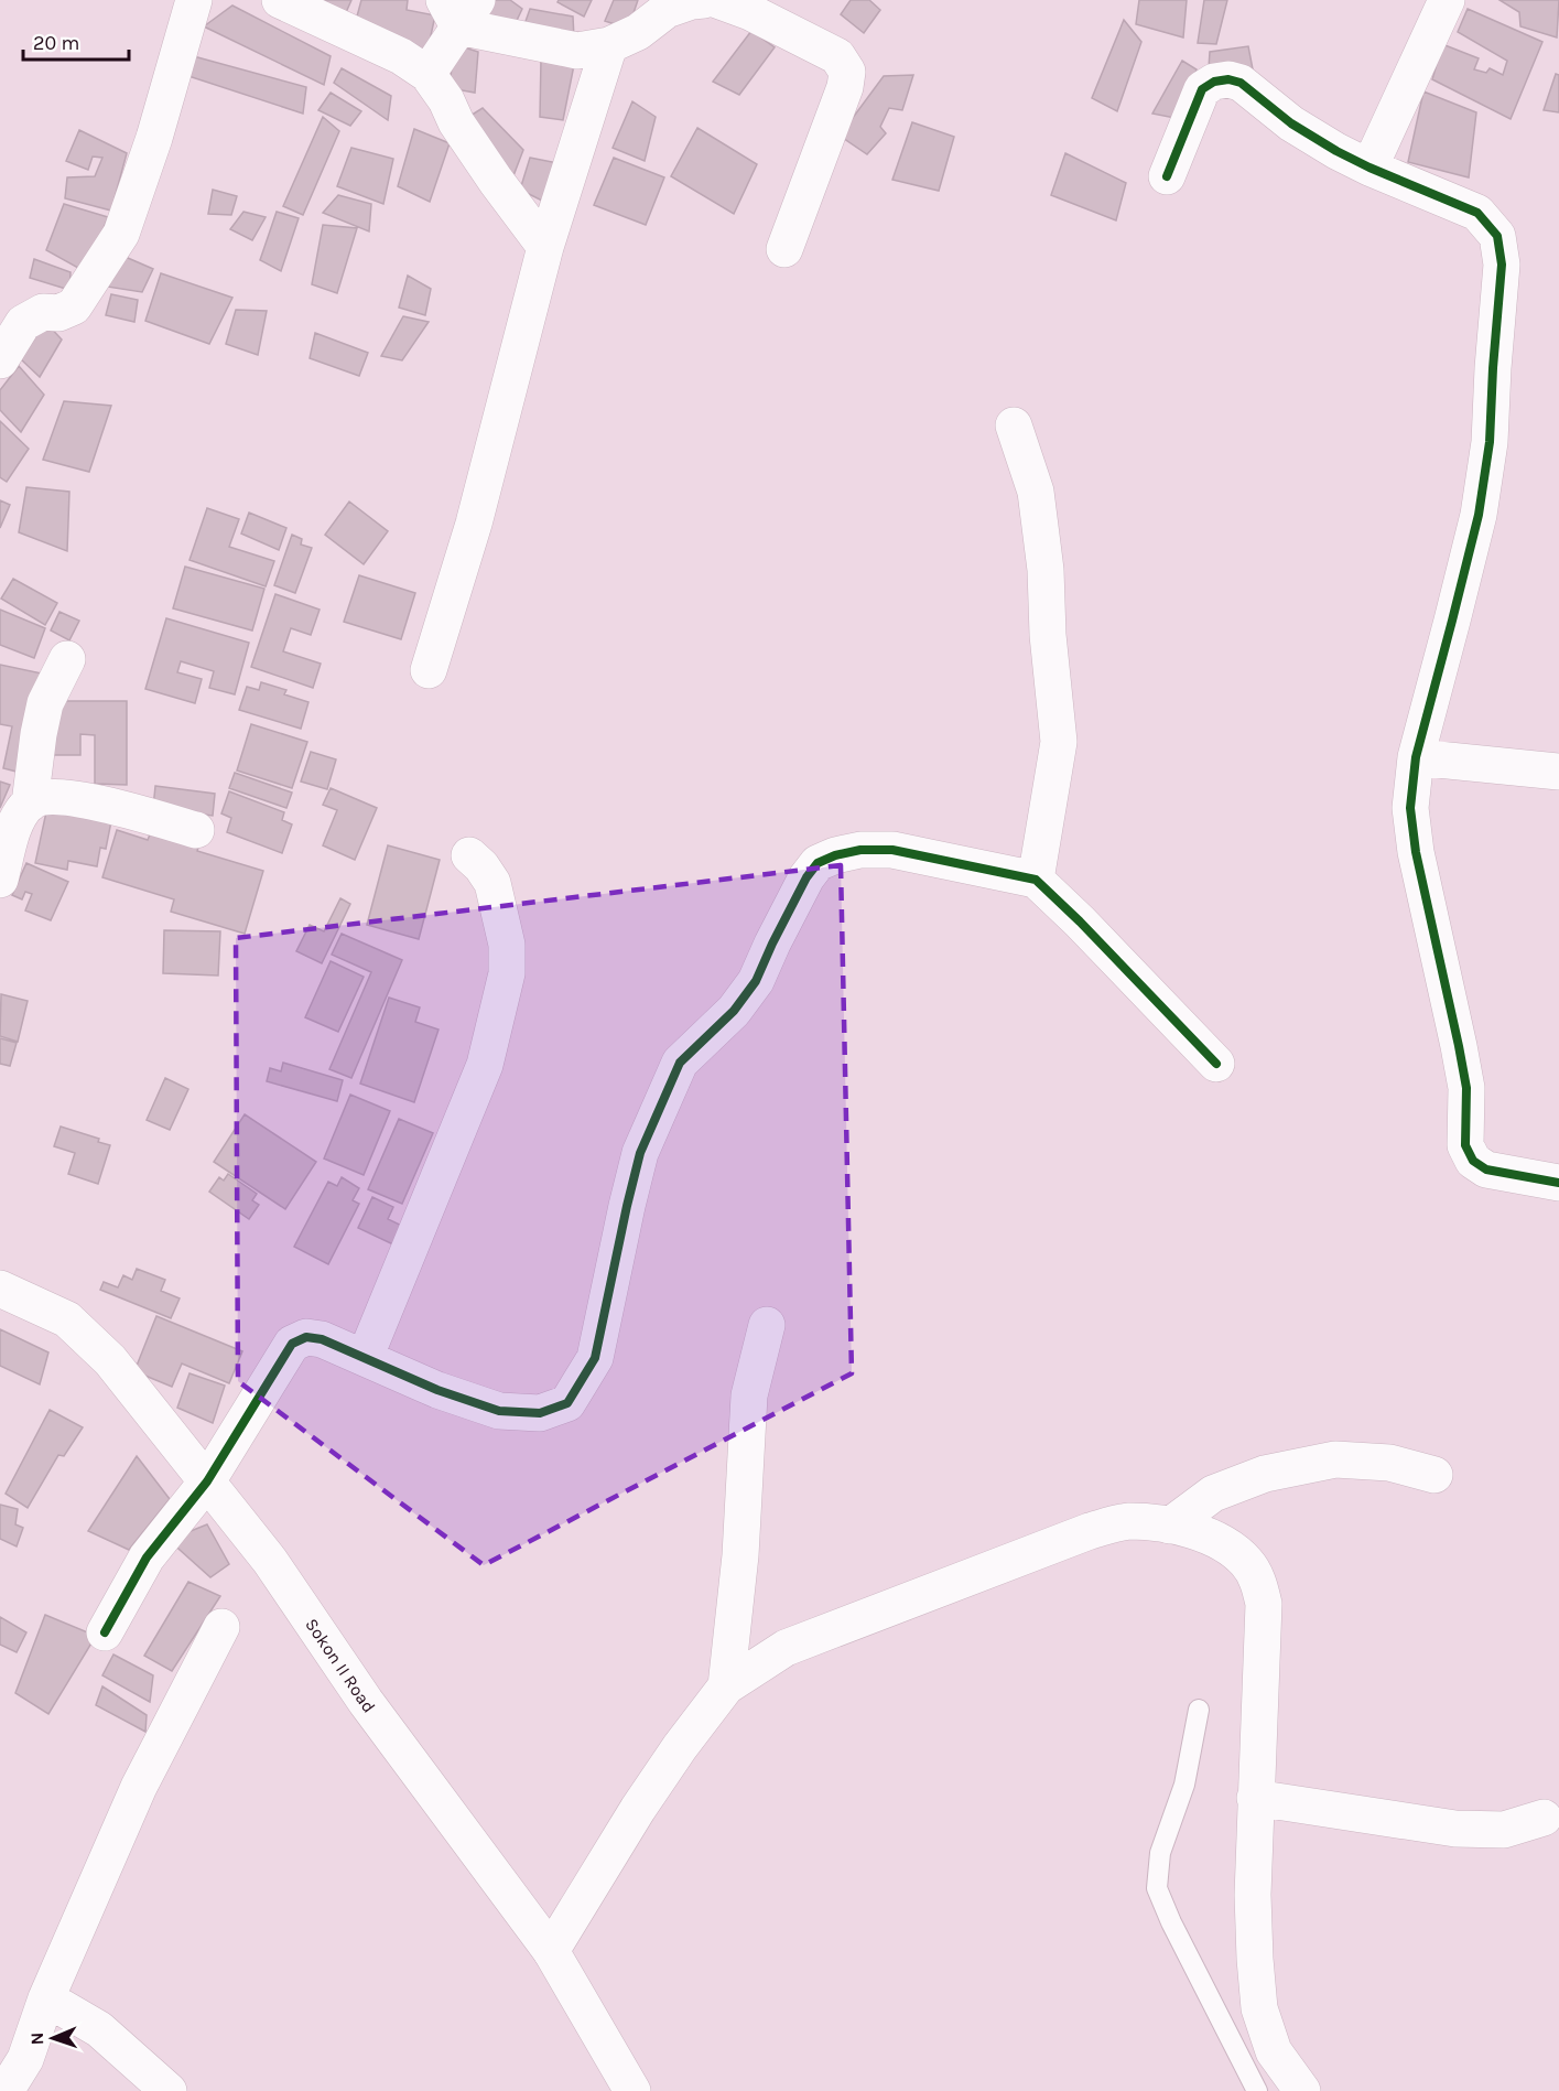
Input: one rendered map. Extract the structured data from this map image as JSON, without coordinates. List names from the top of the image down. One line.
{"streets":{"street":["Sokon II Road"]},"scale_bar":"20 m","north":"left"}
